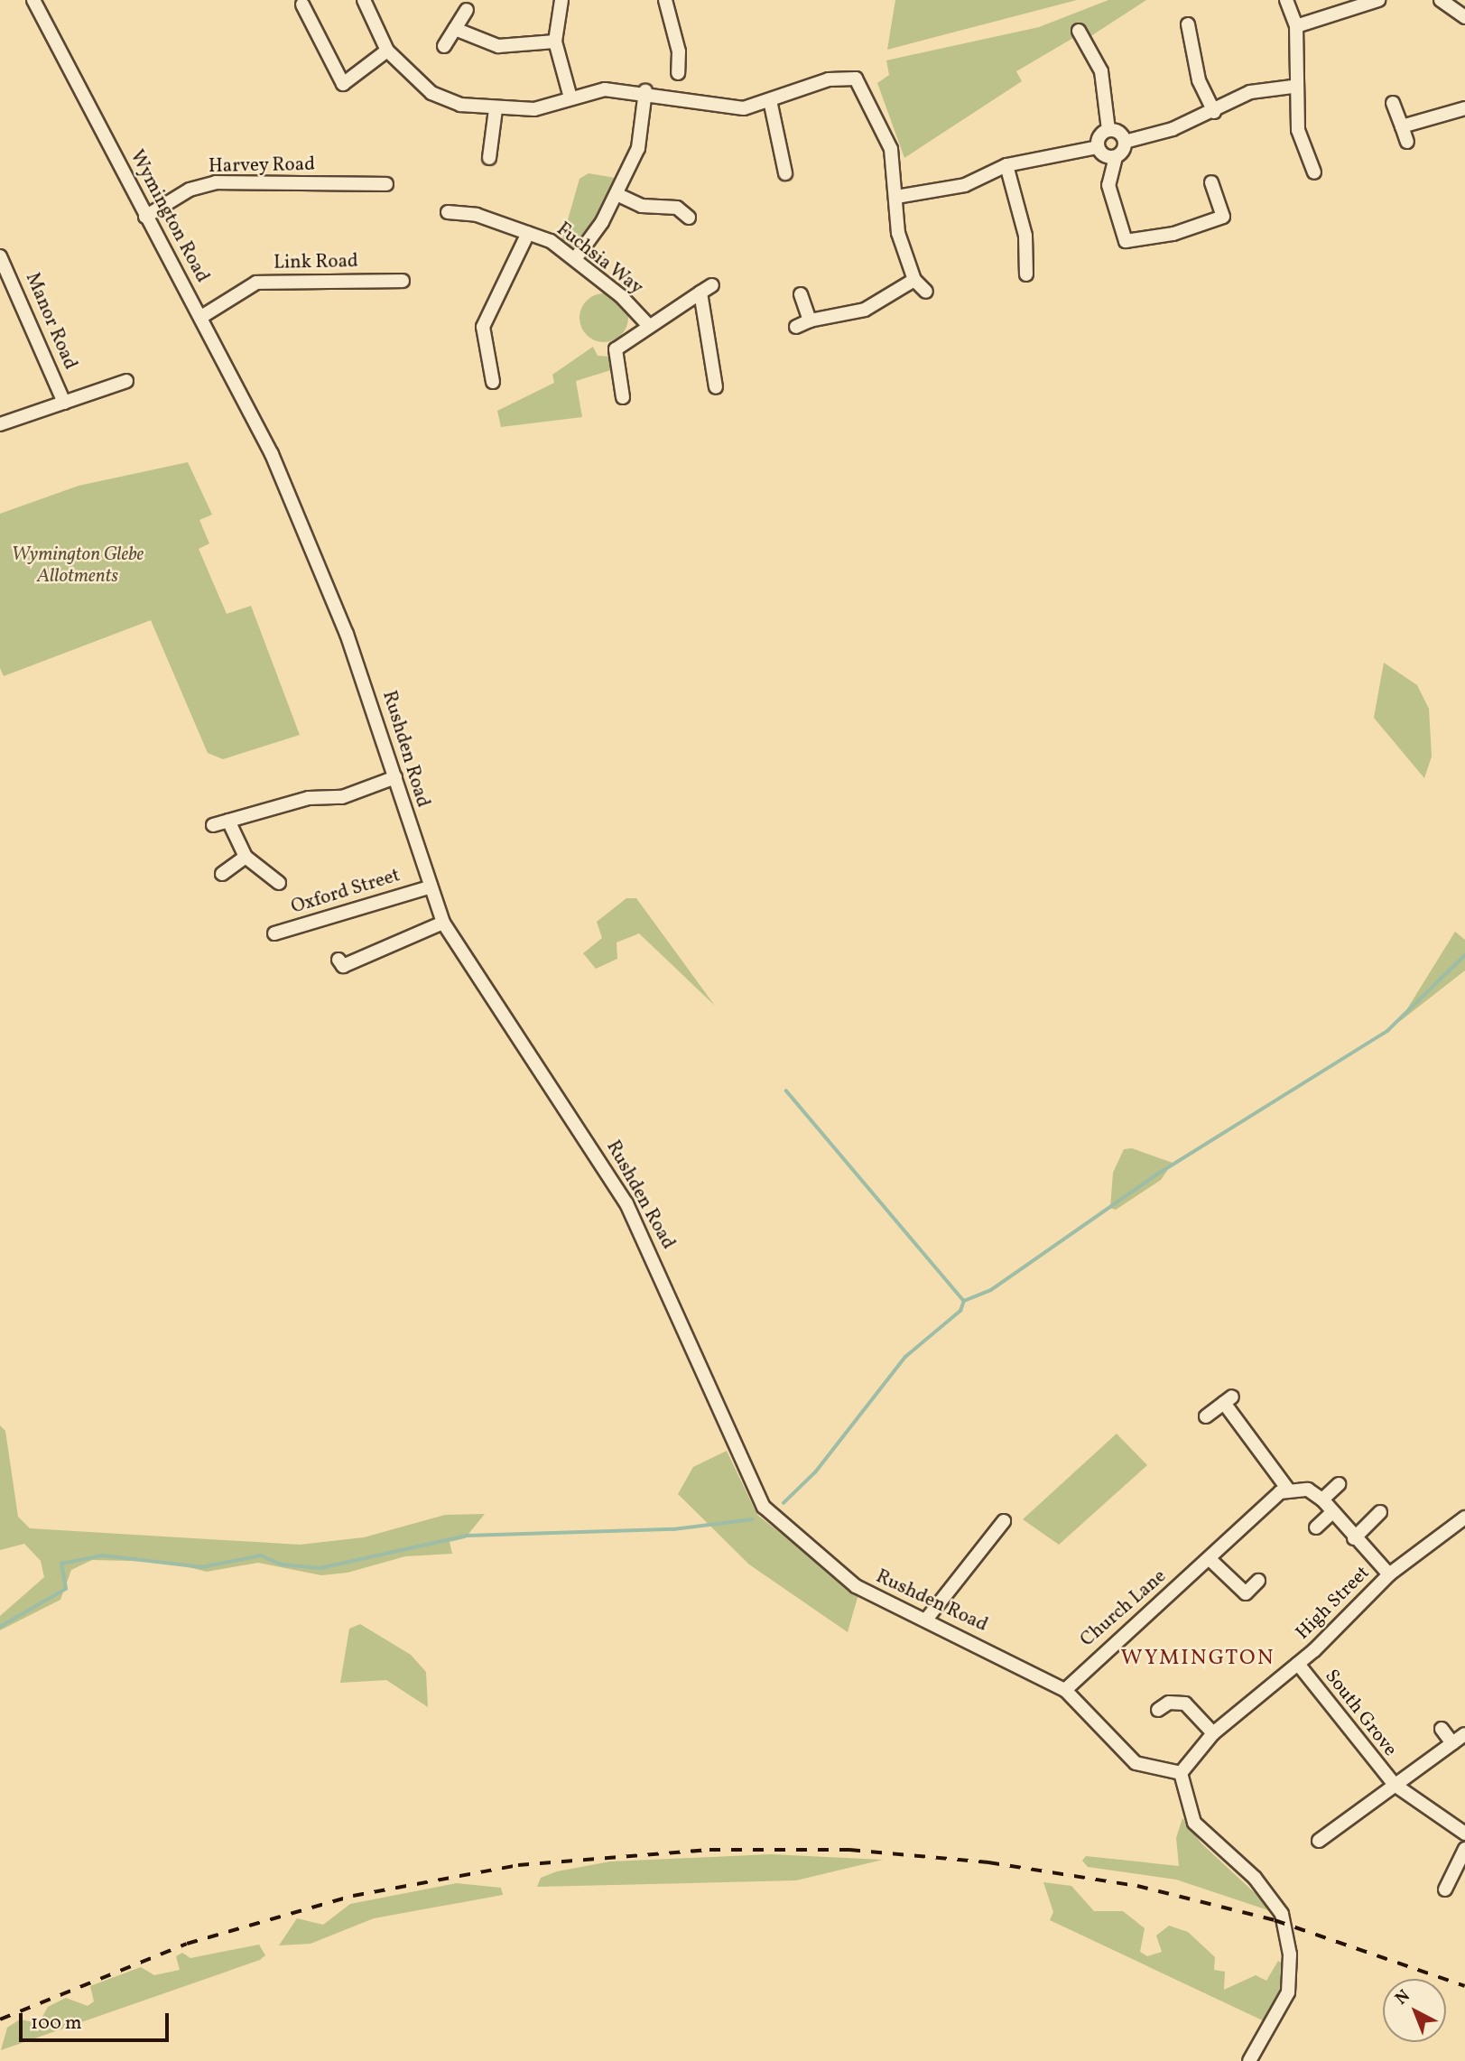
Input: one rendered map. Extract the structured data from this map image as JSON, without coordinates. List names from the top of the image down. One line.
{"streets":{"street":["Harvey Road","Wymington Road","Fuchsia Way","Link Road","Manor Road","Rushden Road","Oxford Street","High Street","Church Lane","South Grove"]},"crossings":[["Harvey Road","Wymington Road"],["Wymington Road","Link Road"],["Wymington Road","Rushden Road"],["Rushden Road","Oxford Street"],["Rushden Road","High Street"],["Rushden Road","Church Lane"],["High Street","South Grove"]],"districts":["WYMINGTON"],"parks":["Wymington Glebe Allotments"],"scale_bar":"100 m","north":"top left"}
